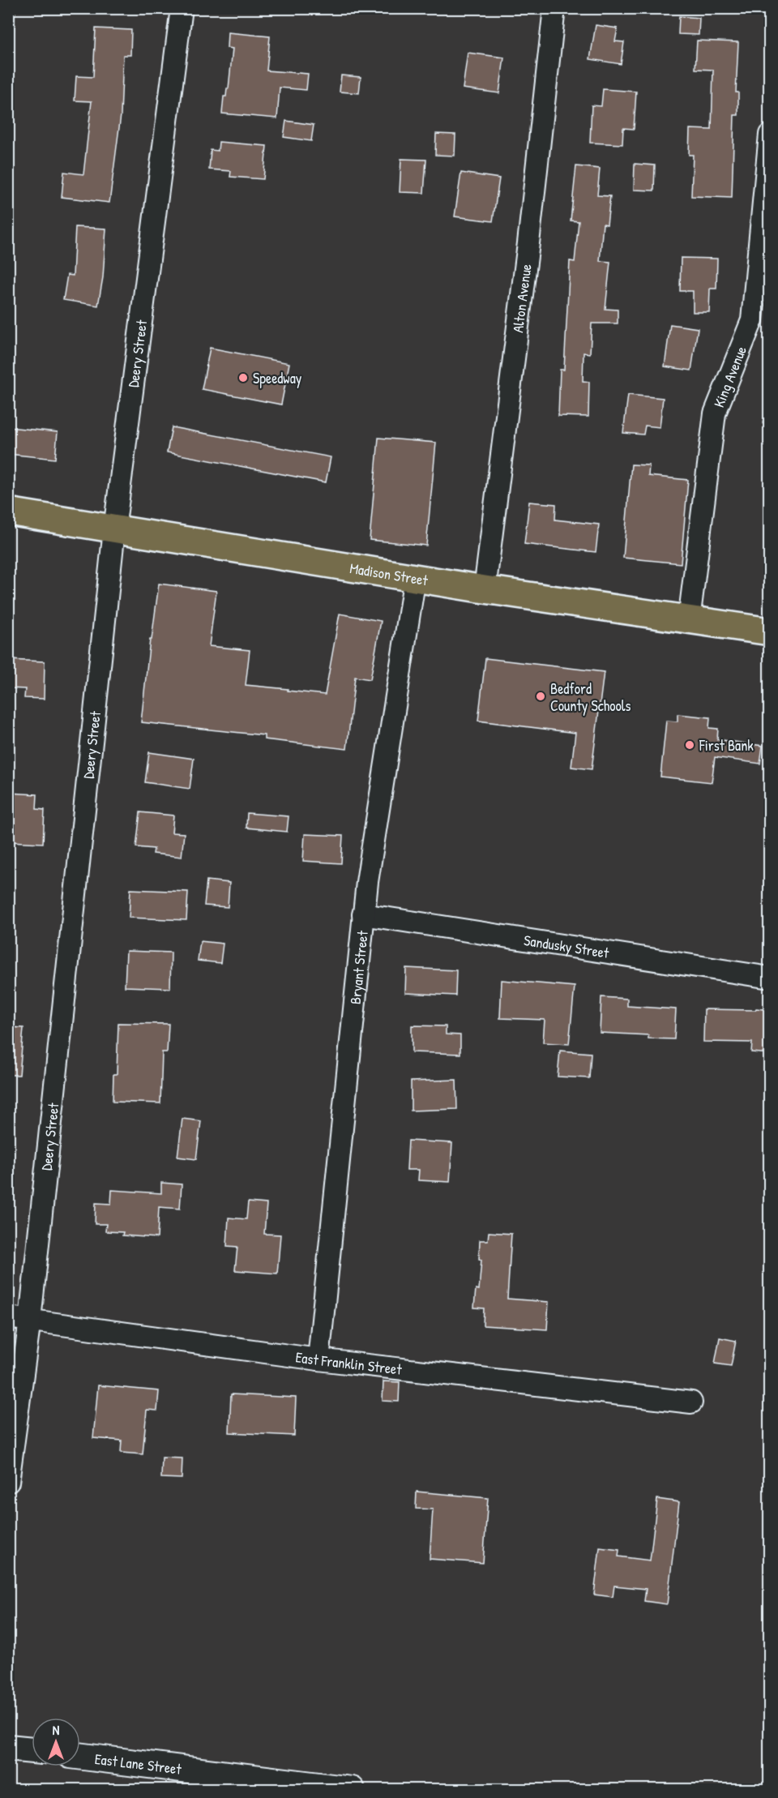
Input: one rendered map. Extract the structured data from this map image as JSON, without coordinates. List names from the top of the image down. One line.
{"streets":{"main road":["Madison Street"],"street":["Alton Avenue","Deery Street","King Avenue","Sandusky Street","Bryant Street","East Franklin Street","East Lane Street"]},"crossings":[["Alton Avenue","Madison Street"],["Deery Street","Madison Street"],["Deery Street","East Franklin Street"],["King Avenue","Madison Street"],["Madison Street","Bryant Street"],["Sandusky Street","Bryant Street"],["Bryant Street","East Franklin Street"]],"places":["Speedway","Bedford County Schools","First Bank"],"north":"top"}
